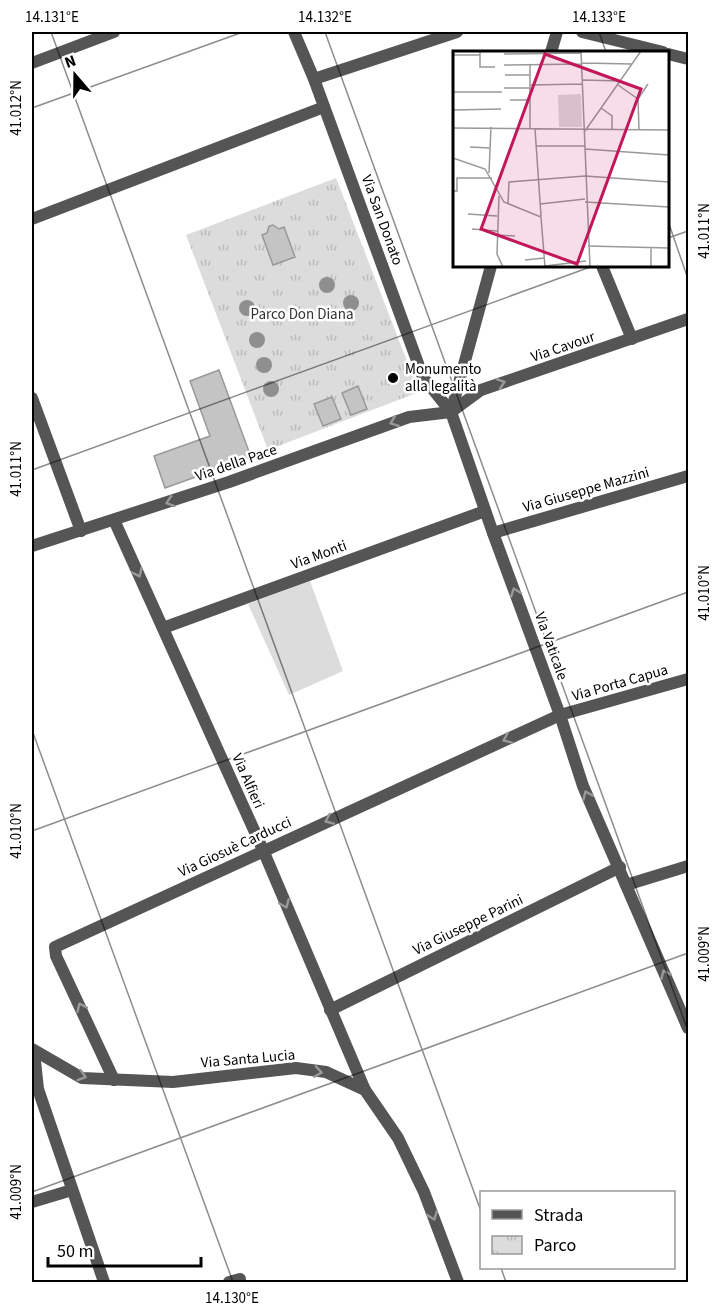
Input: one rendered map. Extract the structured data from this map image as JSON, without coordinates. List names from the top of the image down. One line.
{"streets":{"street":["Via San Donato","Via Cavour","Via della Pace","Via Giuseppe Mazzini","Via Monti","Via Vaticale","Via Porta Capua","Via Alfieri","Via Giosuè Carducci","Via Giuseppe Parini","Via Santa Lucia"]},"crossings":[["Via San Donato","Via Cavour"],["Via San Donato","Via della Pace"],["Via San Donato","Via Vaticale"],["Via Cavour","Via della Pace"],["Via Cavour","Via Vaticale"],["Via della Pace","Via Vaticale"],["Via della Pace","Via Alfieri"],["Via Giuseppe Mazzini","Via Vaticale"],["Via Monti","Via Vaticale"],["Via Monti","Via Alfieri"],["Via Vaticale","Via Porta Capua"],["Via Vaticale","Via Giosuè Carducci"],["Via Vaticale","Via Giuseppe Parini"],["Via Porta Capua","Via Giosuè Carducci"],["Via Alfieri","Via Giosuè Carducci"],["Via Alfieri","Via Giuseppe Parini"],["Via Alfieri","Via Santa Lucia"],["Via Giosuè Carducci","Via Santa Lucia"]],"one_way":["Via Cavour","Via della Pace","Via Vaticale","Via Alfieri","Via Santa Lucia"],"parks":["Parco Don Diana"],"places":["Monumento alla legalità"],"legend":["Strada","Parco"],"scale_bar":"50 m","north":"top","coordinates":["14.131°E","14.132°E","14.133°E","41.012°N","41.011°N","41.010°N","41.009°N","14.130°E"]}
